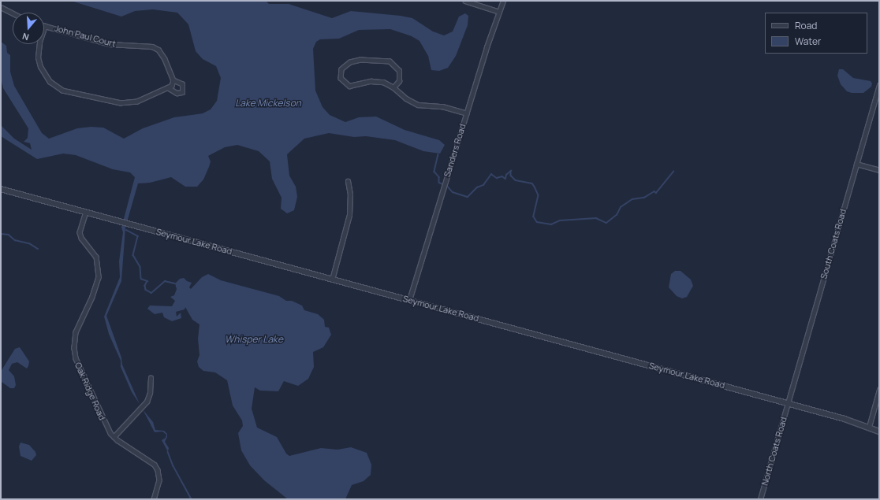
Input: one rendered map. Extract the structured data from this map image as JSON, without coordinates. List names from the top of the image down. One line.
{"streets":{"street":["John Paul Court","Sanders Road","Seymour Lake Road","South Coats Road","Oak Ridge Road","North Coats Road"]},"crossings":[["Sanders Road","Seymour Lake Road"],["Seymour Lake Road","South Coats Road"],["Seymour Lake Road","Oak Ridge Road"],["Seymour Lake Road","North Coats Road"],["South Coats Road","North Coats Road"]],"water":["Lake Mickelson","Whisper Lake"],"legend":["Road","Water"],"north":"bottom"}
